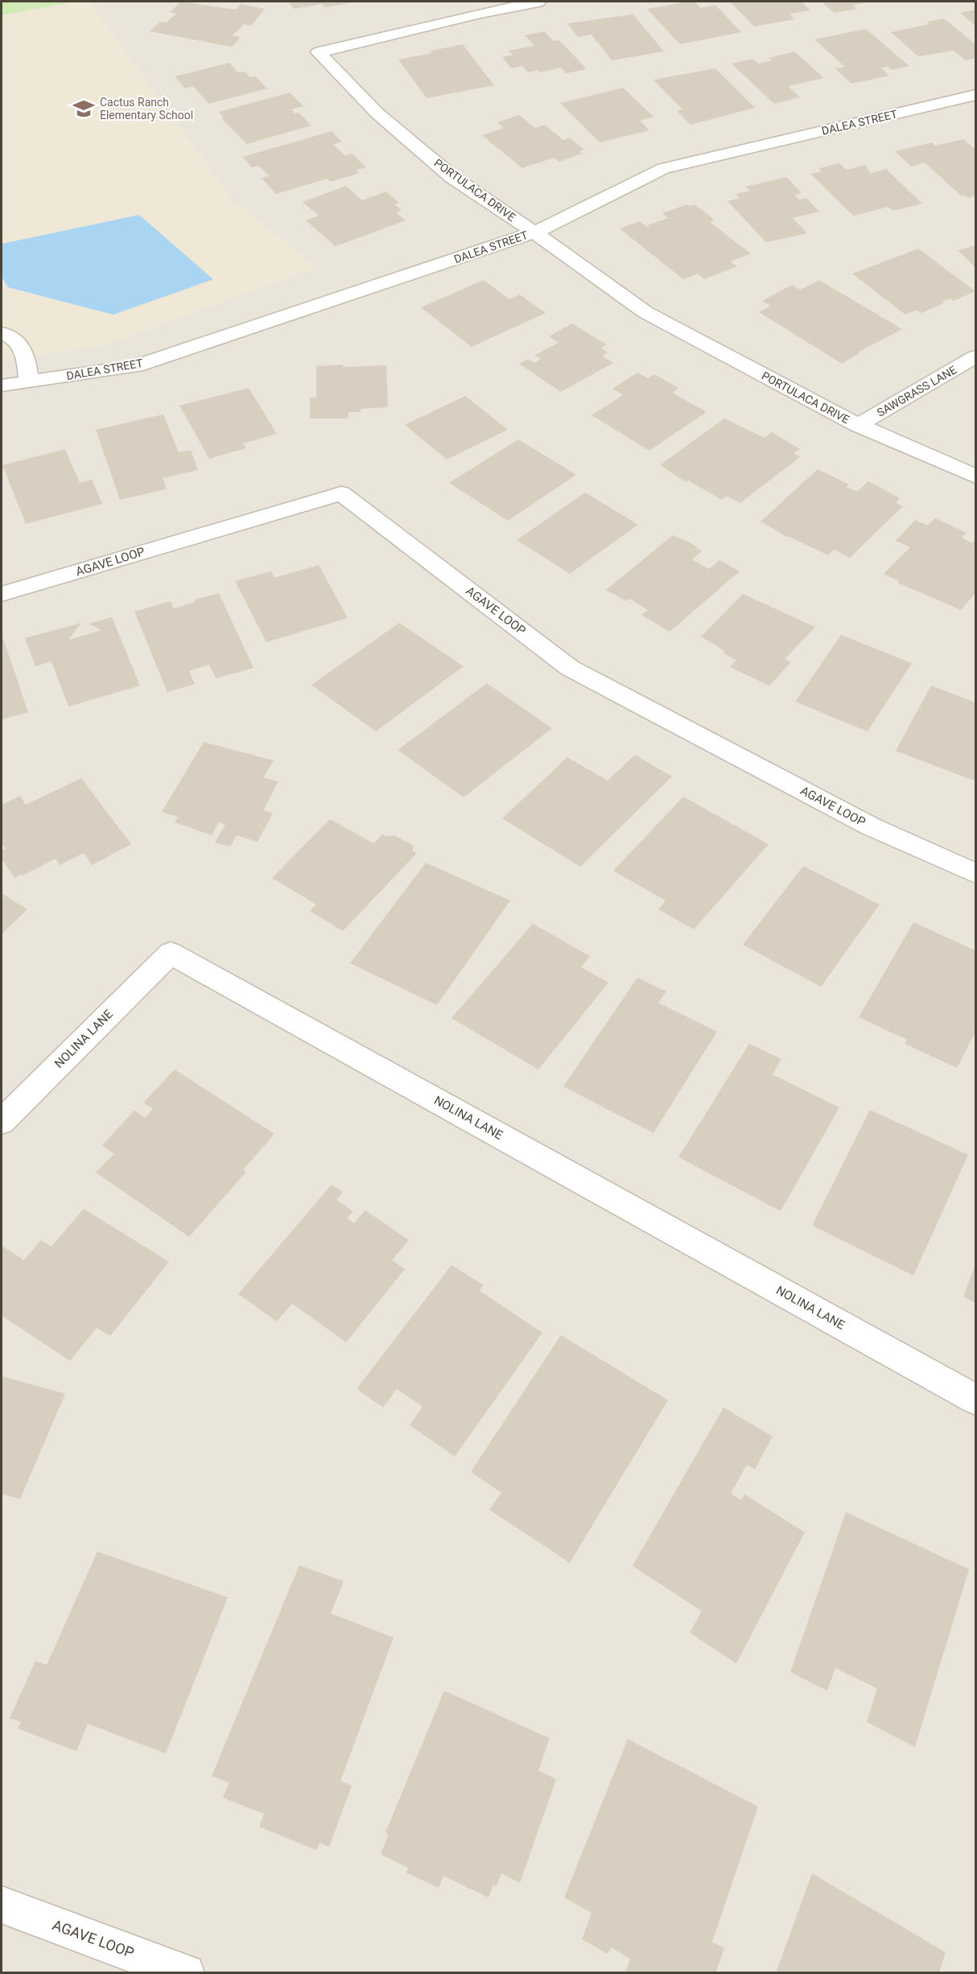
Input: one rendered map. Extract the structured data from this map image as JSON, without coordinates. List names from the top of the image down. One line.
{"streets":{"street":["DALEA STREET","PORTULACA DRIVE","SAWGRASS LANE","AGAVE LOOP","NOLINA LANE"]},"crossings":[["DALEA STREET","PORTULACA DRIVE"],["PORTULACA DRIVE","SAWGRASS LANE"]],"places":{"school or university":["Cactus Ranch Elementary School"]}}
